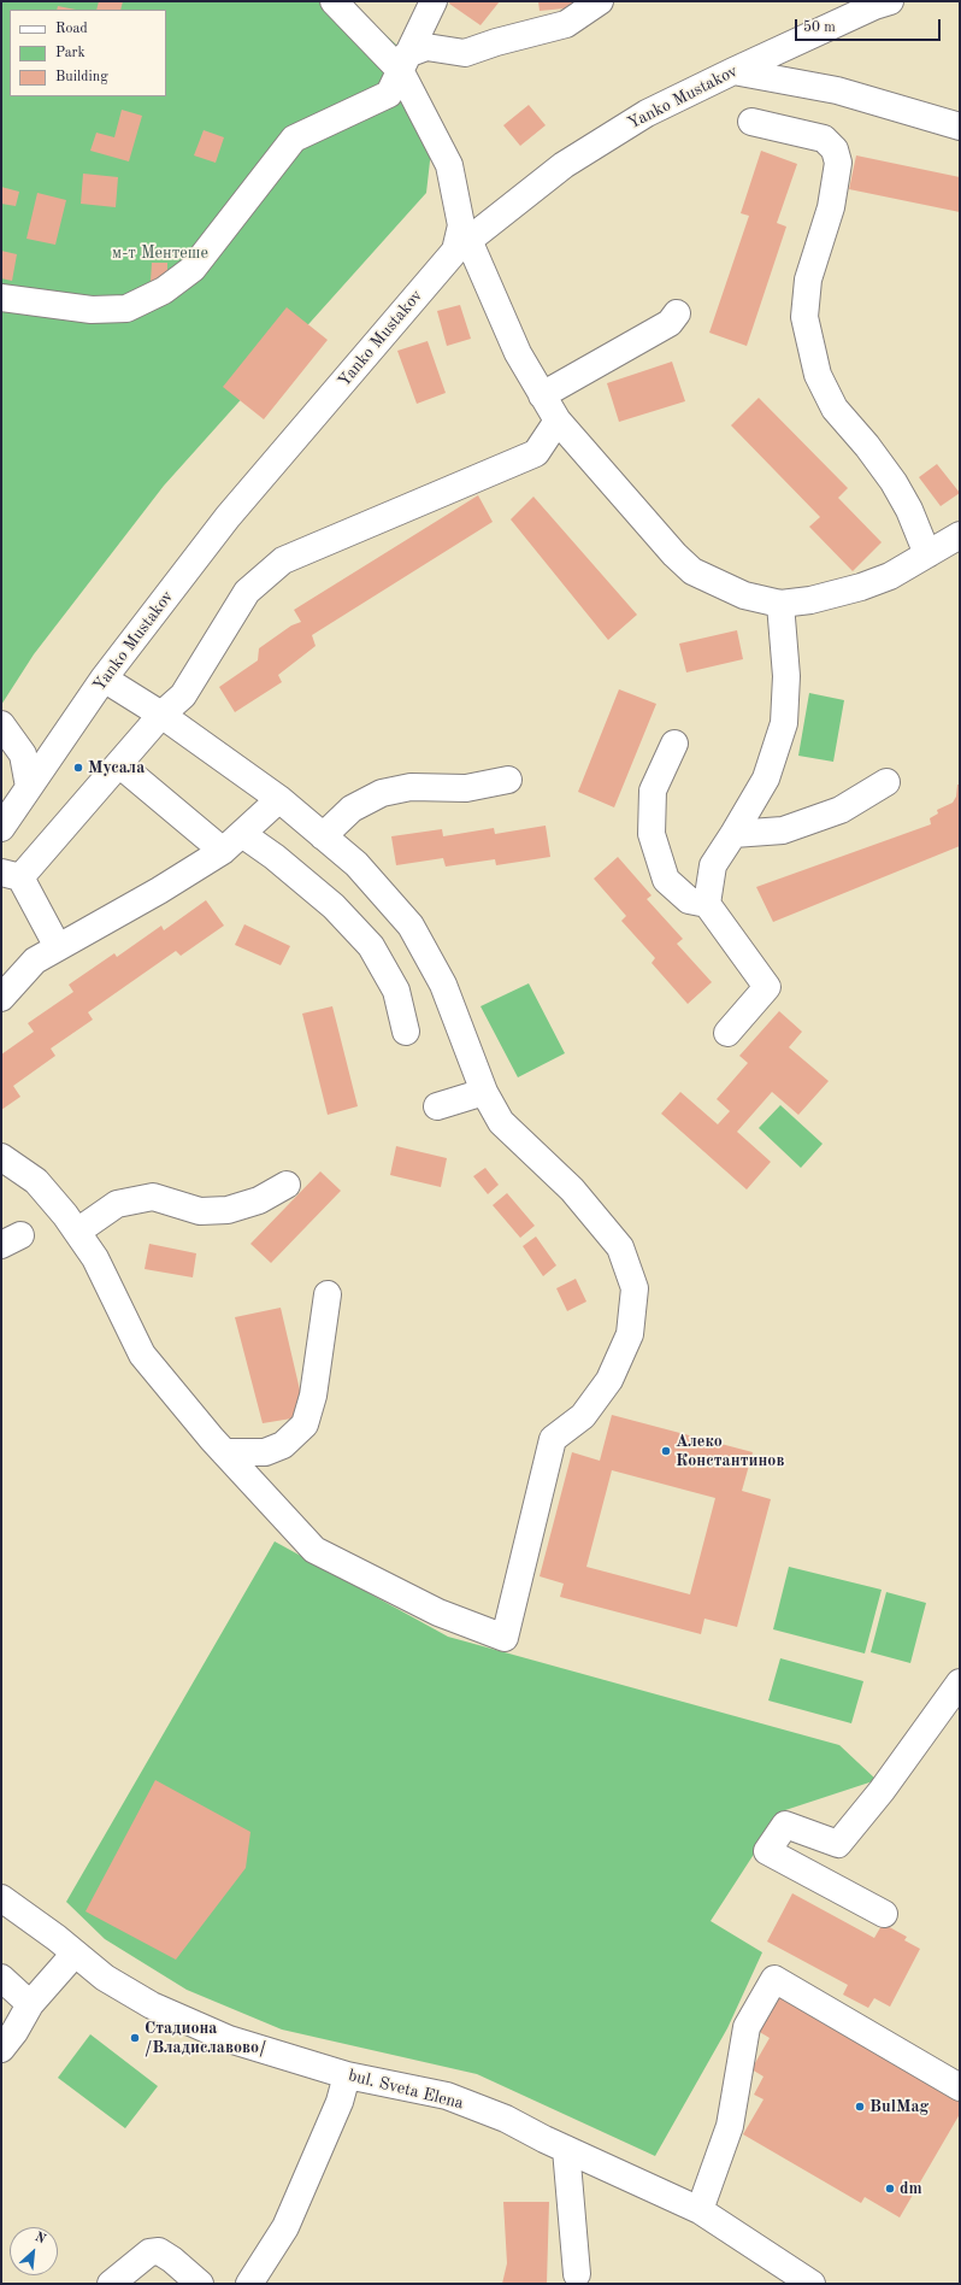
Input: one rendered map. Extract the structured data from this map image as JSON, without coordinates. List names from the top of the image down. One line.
{"streets":{"street":["Yanko Mustakov","bul. Sveta Elena"]},"parks":["м-т Ментeше"],"places":["Мусала","Алеко Константинов","Стадиона /Владиславово/","BulMag","dm"],"legend":["Road","Park","Building"],"scale_bar":"50 m","north":"top right"}
